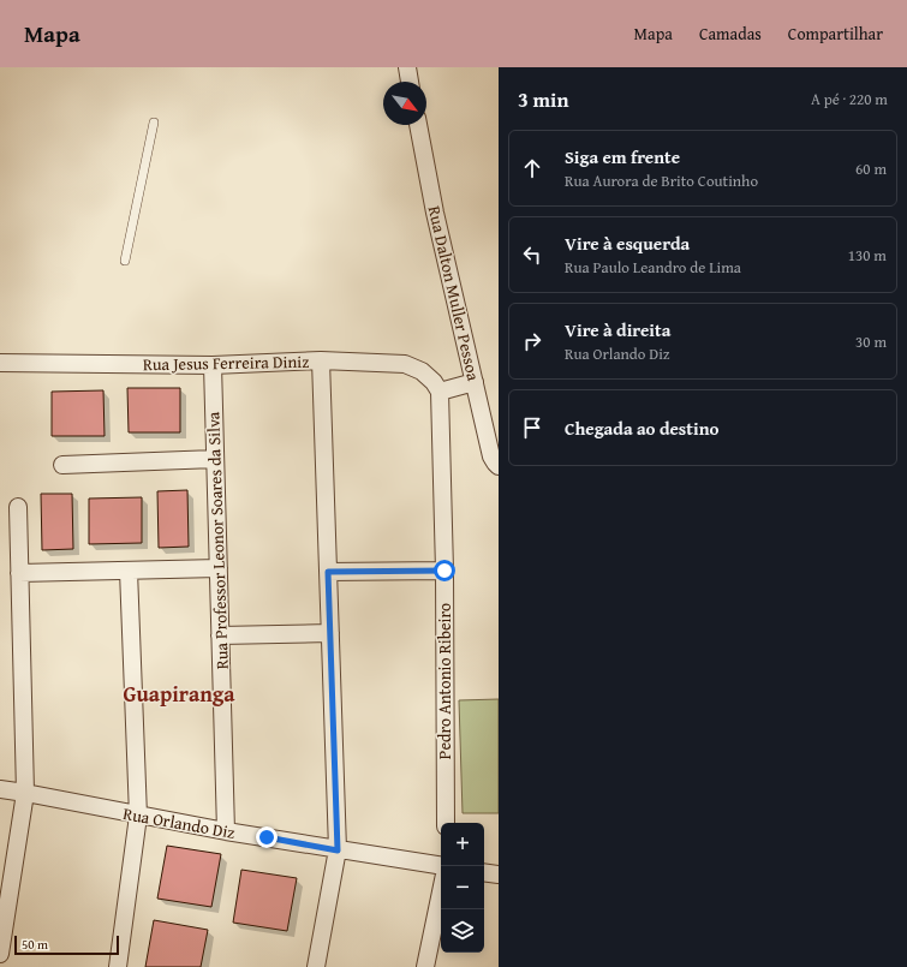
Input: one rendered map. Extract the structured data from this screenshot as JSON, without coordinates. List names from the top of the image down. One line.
{"streets":{"street":["Rua Dalton Muller Pessoa","Rua Jesus Ferreira Diniz","Rua Professor Leonor Soares da Silva","Pedro Antonio Ribeiro","Rua Orlando Diz"]},"crossings":[["Rua Jesus Ferreira Diniz","Rua Professor Leonor Soares da Silva"],["Rua Jesus Ferreira Diniz","Pedro Antonio Ribeiro"],["Rua Professor Leonor Soares da Silva","Rua Orlando Diz"]],"districts":["Guapiranga"],"scale_bar":"50 m","north":"bottom right","page":{"header":"Mapa","nav":["Mapa","Camadas","Compartilhar"],"heading":["3 min","A pé · 220 m"],"list":[["Siga em frente","Rua Aurora de Brito Coutinho","60 m"],["Vire à esquerda","Rua Paulo Leandro de Lima","130 m"],["Vire à direita","Rua Orlando Diz","30 m"],"Chegada ao destino"],"map_buttons":["+","−"],"scale":"50 m"}}
